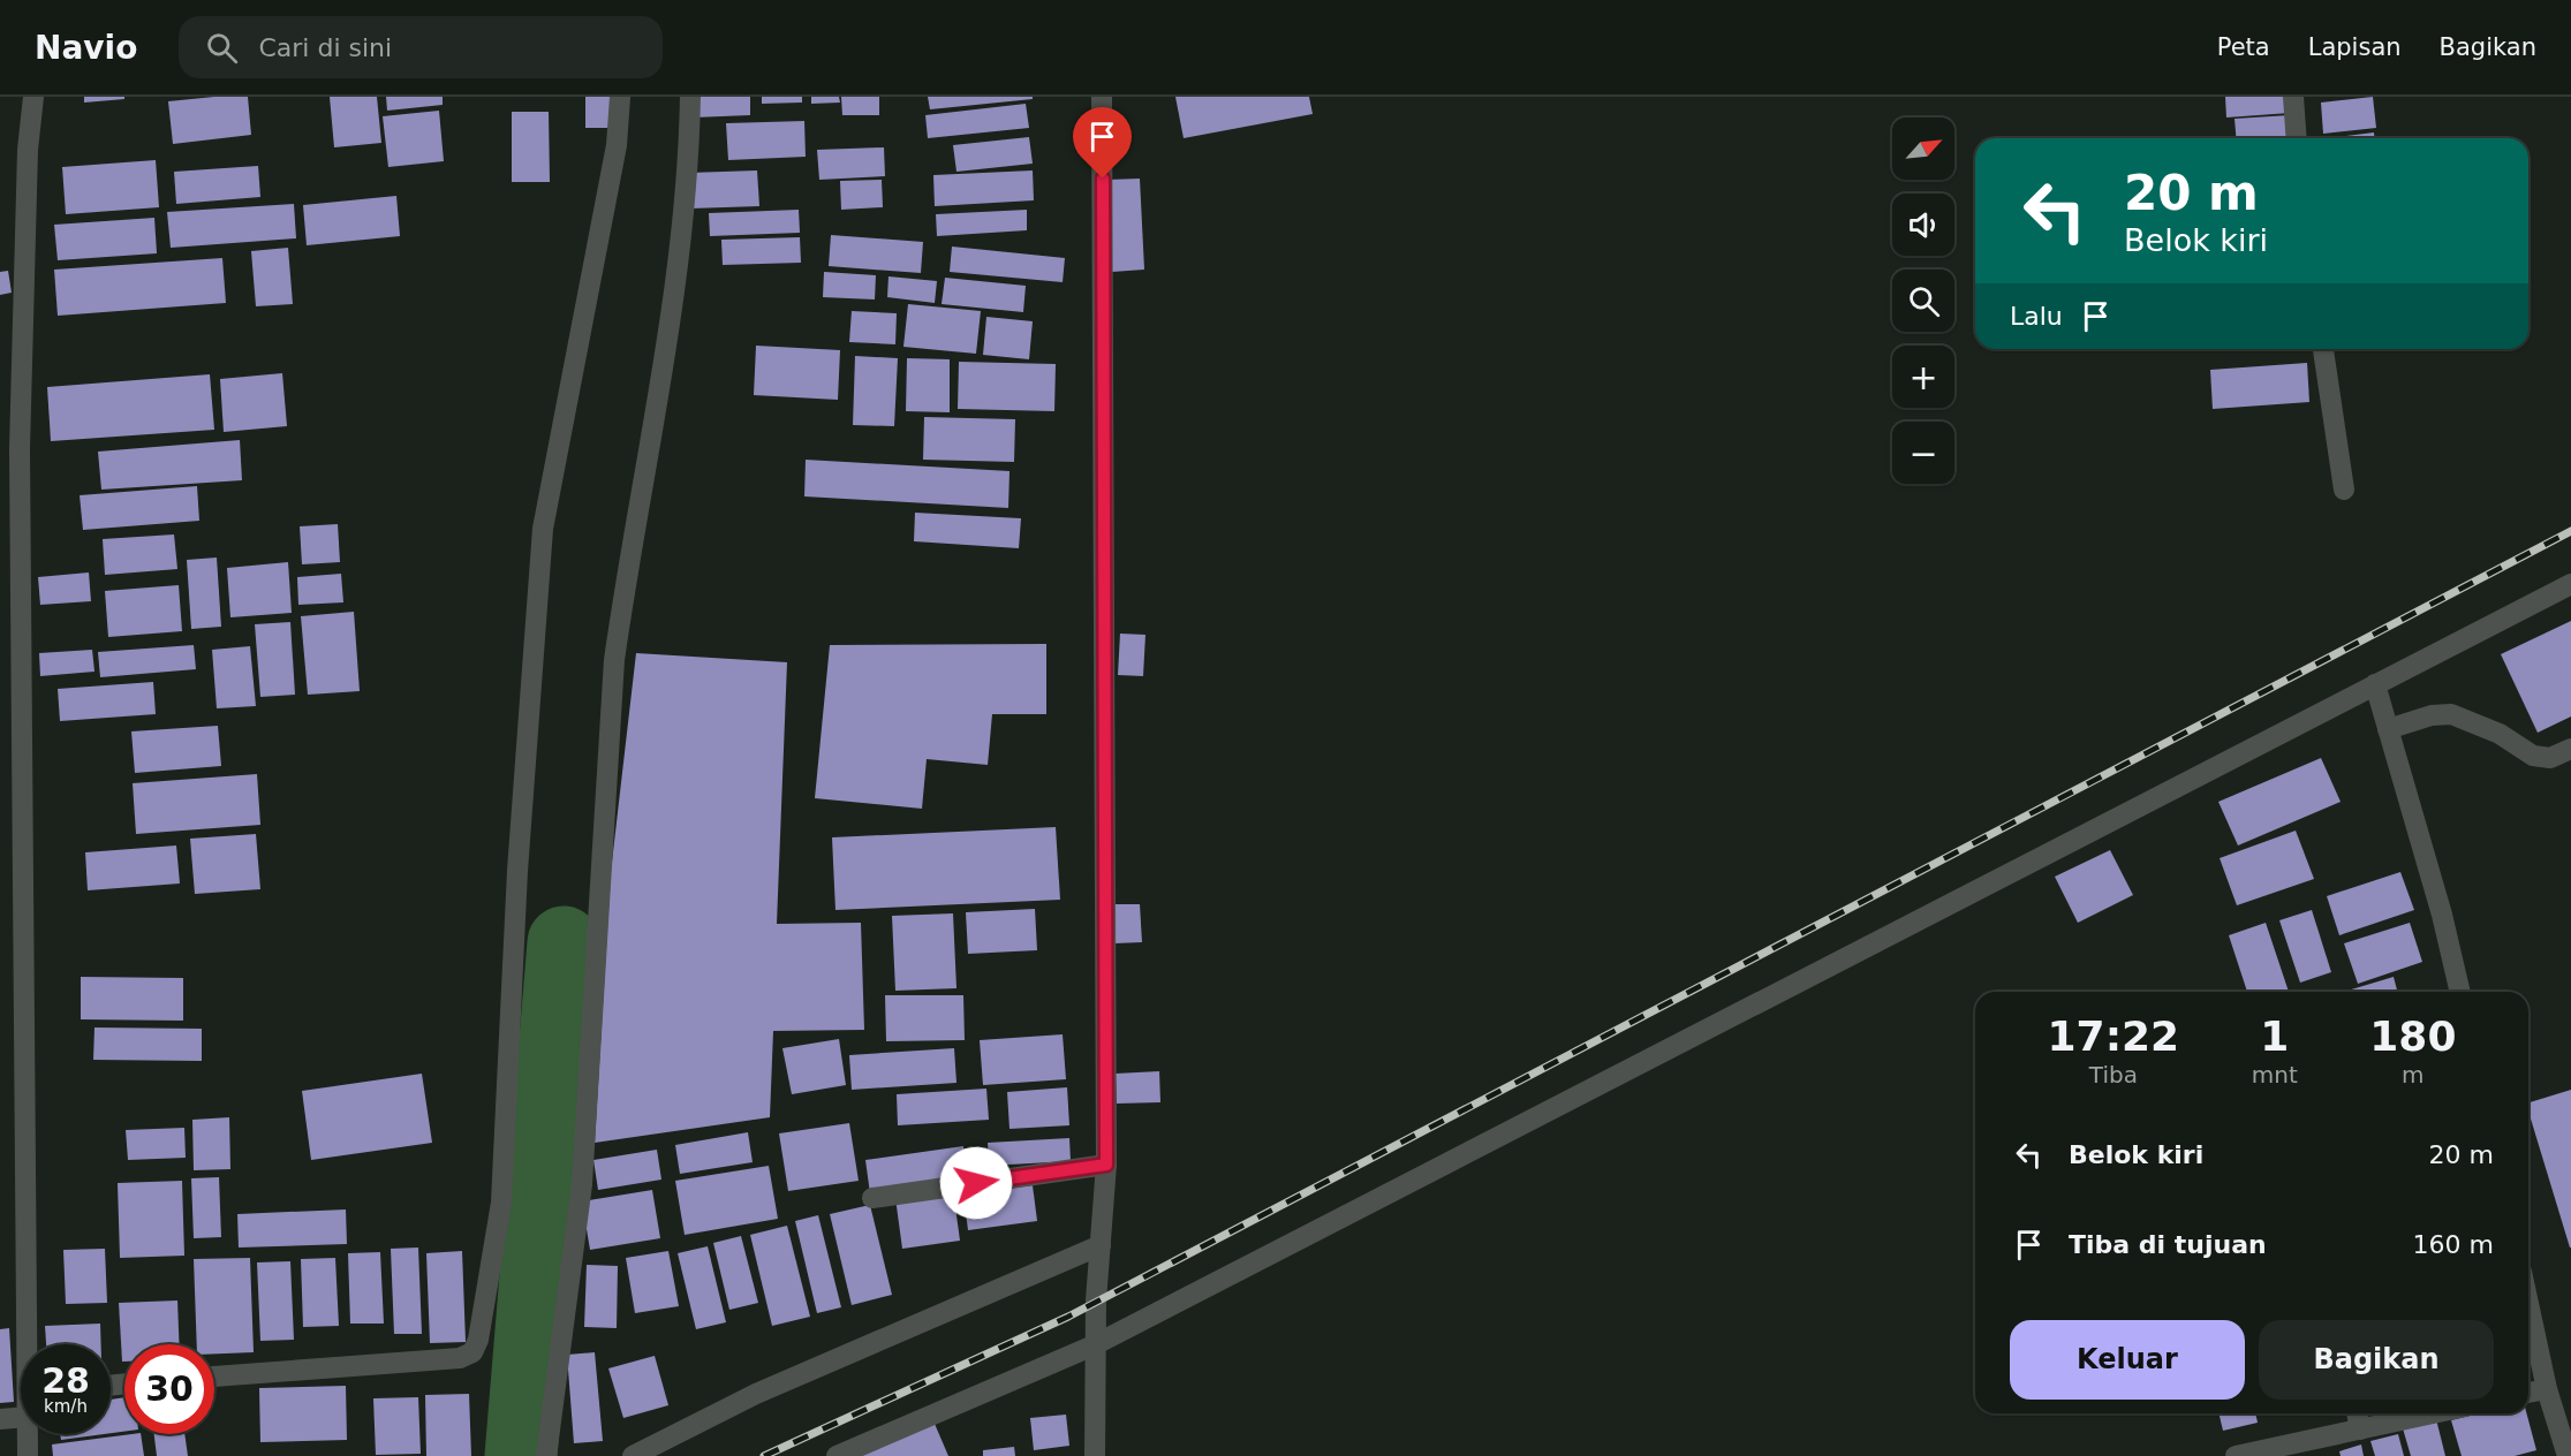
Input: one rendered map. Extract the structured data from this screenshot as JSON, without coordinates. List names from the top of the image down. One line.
{"north":"top right","page":{"header":"Navio","search":"Cari di sini","nav":["Peta","Lapisan","Bagikan"],"map_buttons":["+","−"],"turn":["20 m","Belok kiri"],"then":"Lalu","eta":["17:22","Tiba","1","mnt","180","m"],"list":[{"name":"Belok kiri","value":"20 m"},{"name":"Tiba di tujuan","value":"160 m"}],"buttons":["Keluar","Bagikan"],"speed":"28 km/h","limit":"30"}}
